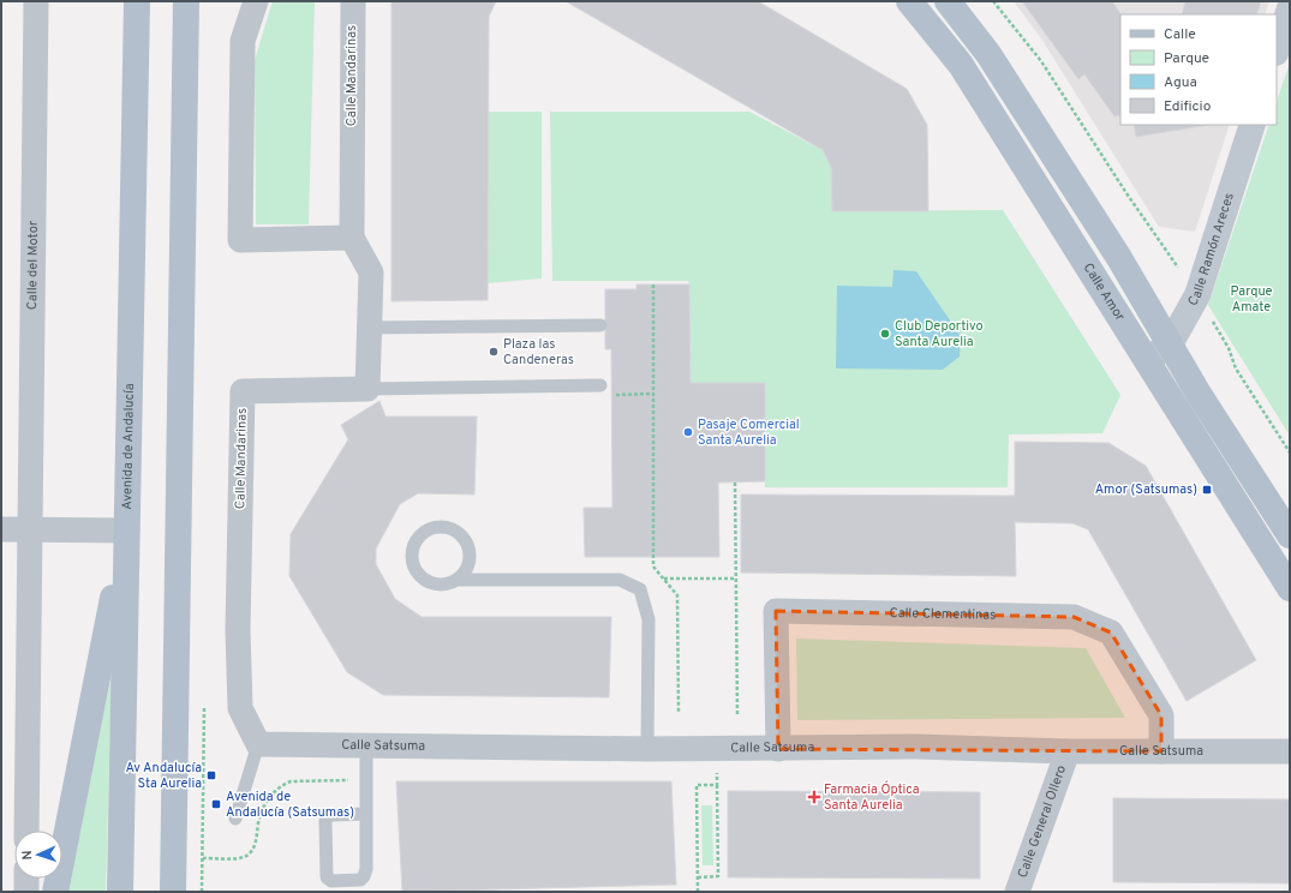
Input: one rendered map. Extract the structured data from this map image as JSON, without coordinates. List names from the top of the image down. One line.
{"streets":{"main road":["Calle Amor","Avenida de Andalucía"],"street":["Calle Mandarinas","Calle Ramón Areces","Calle del Motor","Calle Clementinas","Calle Satsuma","Calle General Ollero"]},"crossings":[["Calle Mandarinas","Calle Satsuma"],["Calle Ramón Areces","Calle Amor"],["Calle Clementinas","Calle Satsuma"],["Calle Satsuma","Calle General Ollero"]],"parks":["Parque Amate"],"places":{"other":["Club Deportivo Santa Aurelia","Plaza las Candeneras","Pasaje Comercial Santa Aurelia"],"transit":["Amor (Satsumas)","Av Andalucía Sta Aurelia","Avenida de Andalucía (Satsumas)"],"health":["Farmacia Óptica Santa Aurelia"]},"legend":["Calle","Parque","Agua","Edificio"],"north":"left"}
